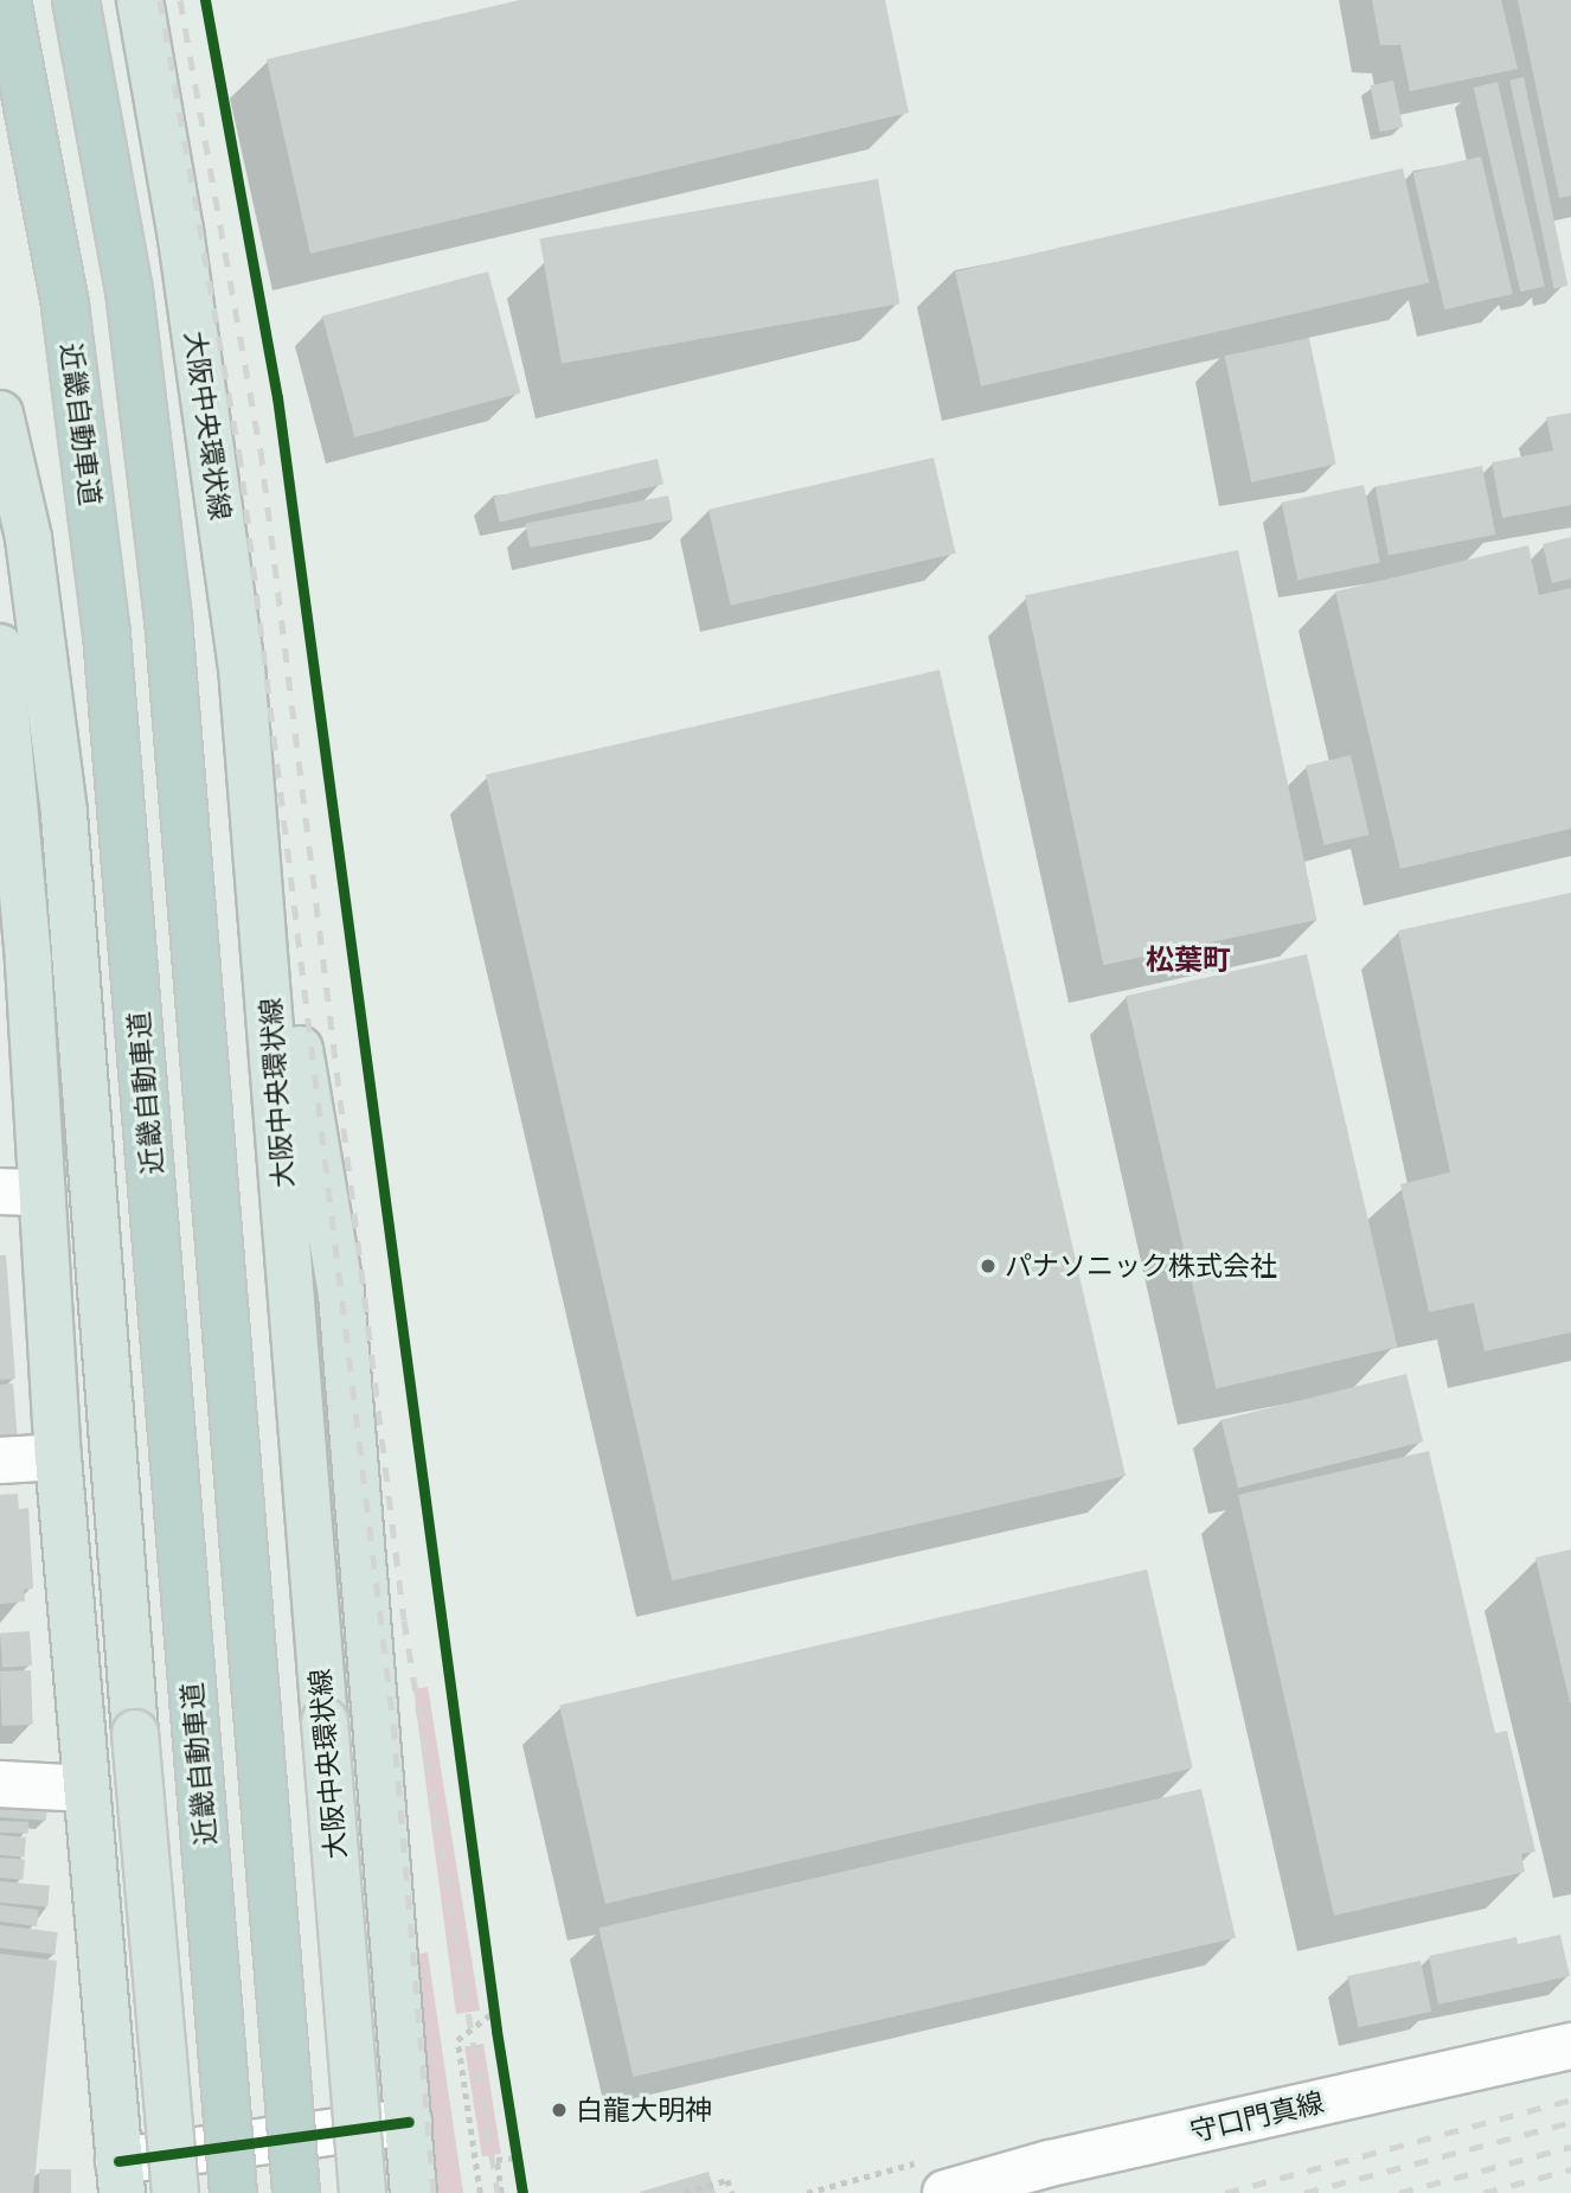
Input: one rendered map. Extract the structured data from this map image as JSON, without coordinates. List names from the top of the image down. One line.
{"streets":{"highway":["近畿自動車道"],"main road":["大阪中央環状線","守口門真線"]},"districts":["松葉町"],"places":["パナソニック株式会社","白龍大明神"]}
